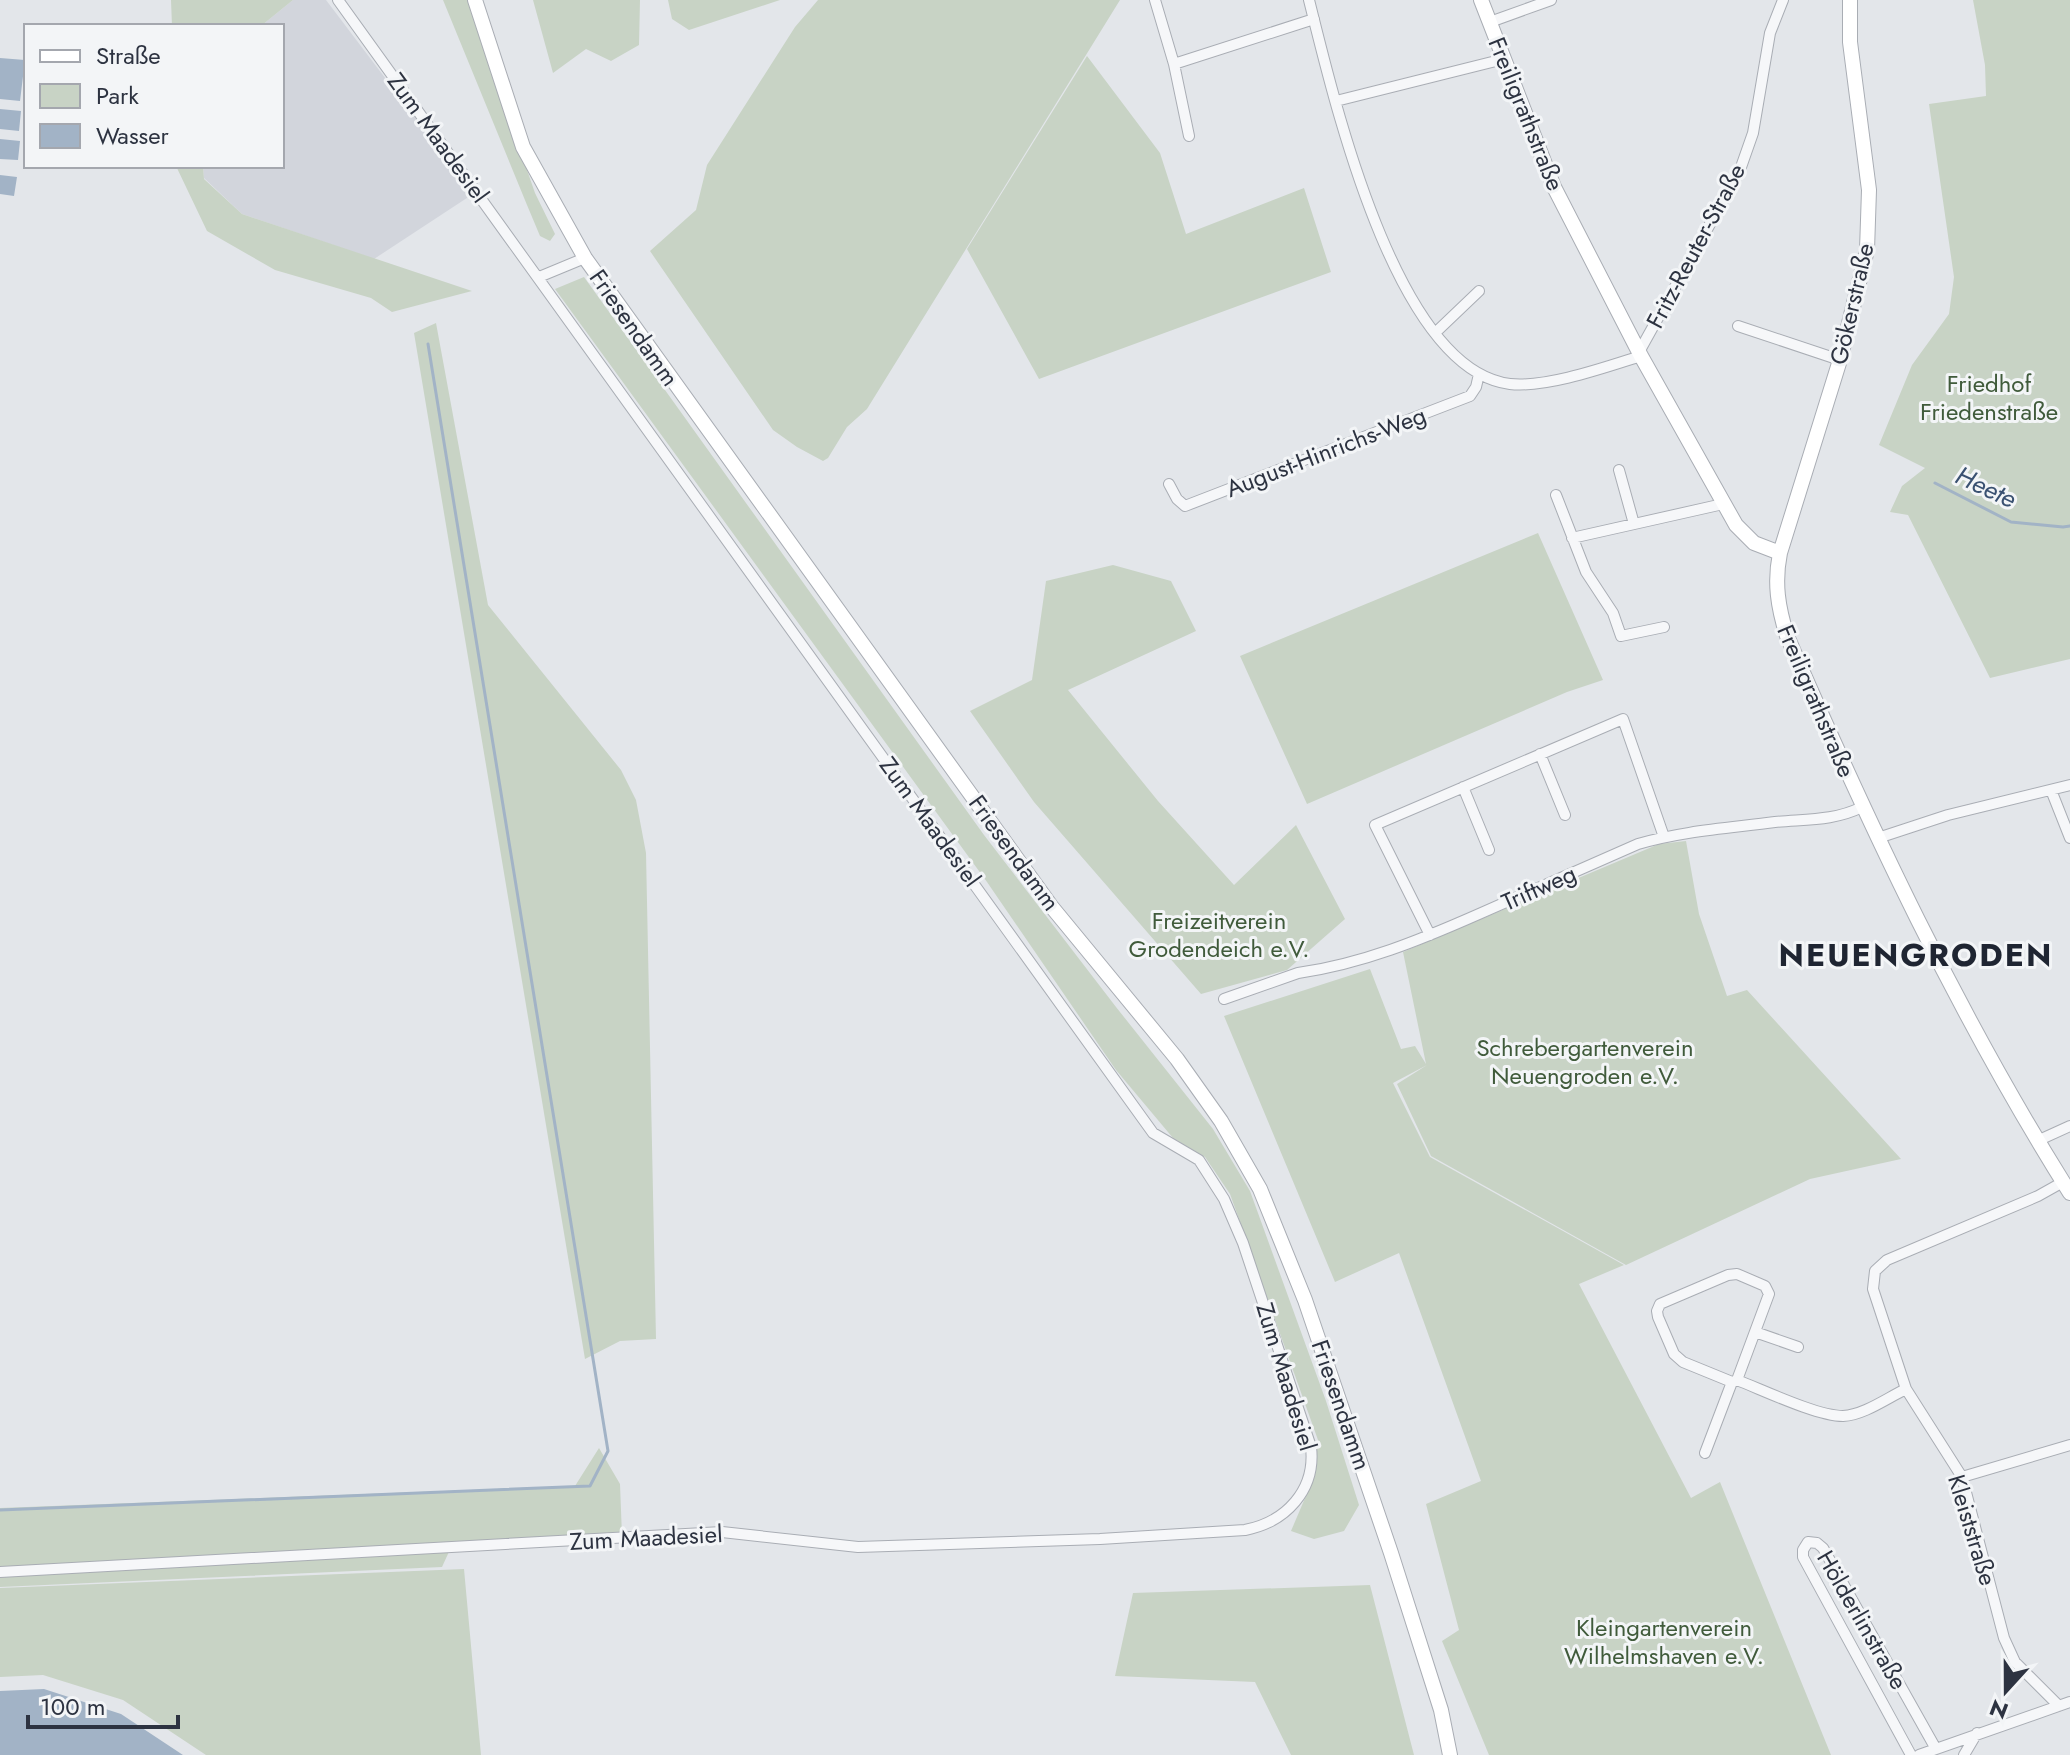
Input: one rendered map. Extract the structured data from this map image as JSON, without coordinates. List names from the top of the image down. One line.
{"streets":{"main road":["Freiligrathstraße","Gökerstraße","Friesendamm"],"street":["Zum Maadesiel","Fritz-Reuter-Straße","August-Hinrichs-Weg","Triftweg","Kleiststraße","Hölderlinstraße"]},"crossings":[["Freiligrathstraße","Fritz-Reuter-Straße"],["Freiligrathstraße","Gökerstraße"],["Freiligrathstraße","Triftweg"],["Freiligrathstraße","Kleiststraße"]],"districts":["NEUENGRODEN"],"water":["Heete"],"parks":["Friedhof Friedenstraße","Freizeitverein Grodendeich e.V.","Schrebergartenverein Neuengroden e.V.","Kleingartenverein Wilhelmshaven e.V."],"legend":["Straße","Park","Wasser"],"scale_bar":"100 m","north":"bottom"}
